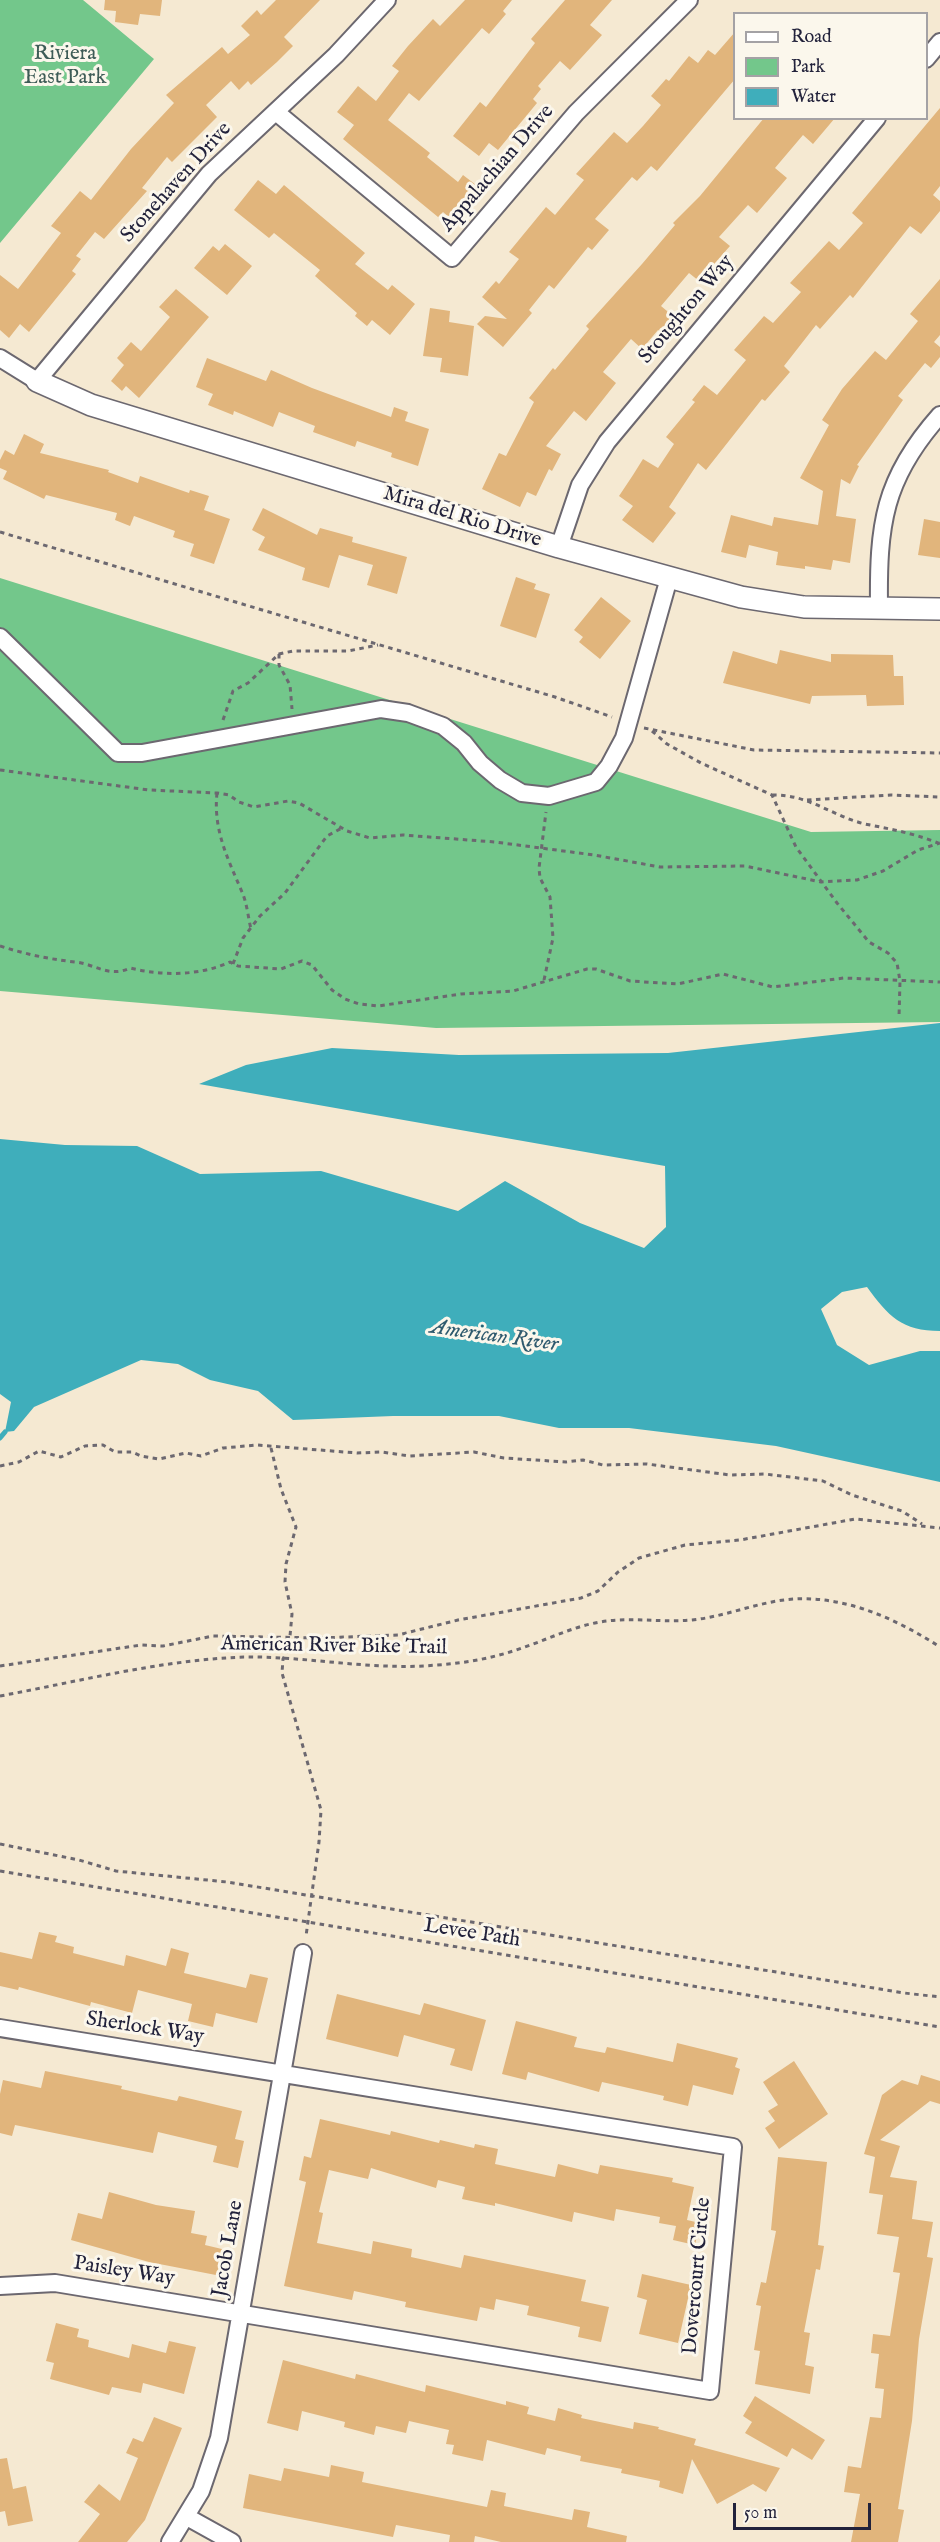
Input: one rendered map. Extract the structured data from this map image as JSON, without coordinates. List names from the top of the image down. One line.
{"streets":{"street":["Appalachian Drive","Stonehaven Drive","Stoughton Way","Mira del Rio Drive","Sherlock Way","Jacob Lane","Paisley Way","Dovercourt Circle"],"path":["American River Bike Trail","Levee Path"]},"crossings":[["Appalachian Drive","Stonehaven Drive"],["Stonehaven Drive","Mira del Rio Drive"],["Stoughton Way","Mira del Rio Drive"],["Sherlock Way","Jacob Lane"],["Sherlock Way","Dovercourt Circle"],["Jacob Lane","Paisley Way"],["Jacob Lane","Dovercourt Circle"],["Paisley Way","Dovercourt Circle"]],"water":["American River"],"parks":["Riviera East Park"],"legend":["Road","Park","Water"],"scale_bar":"50 m"}
